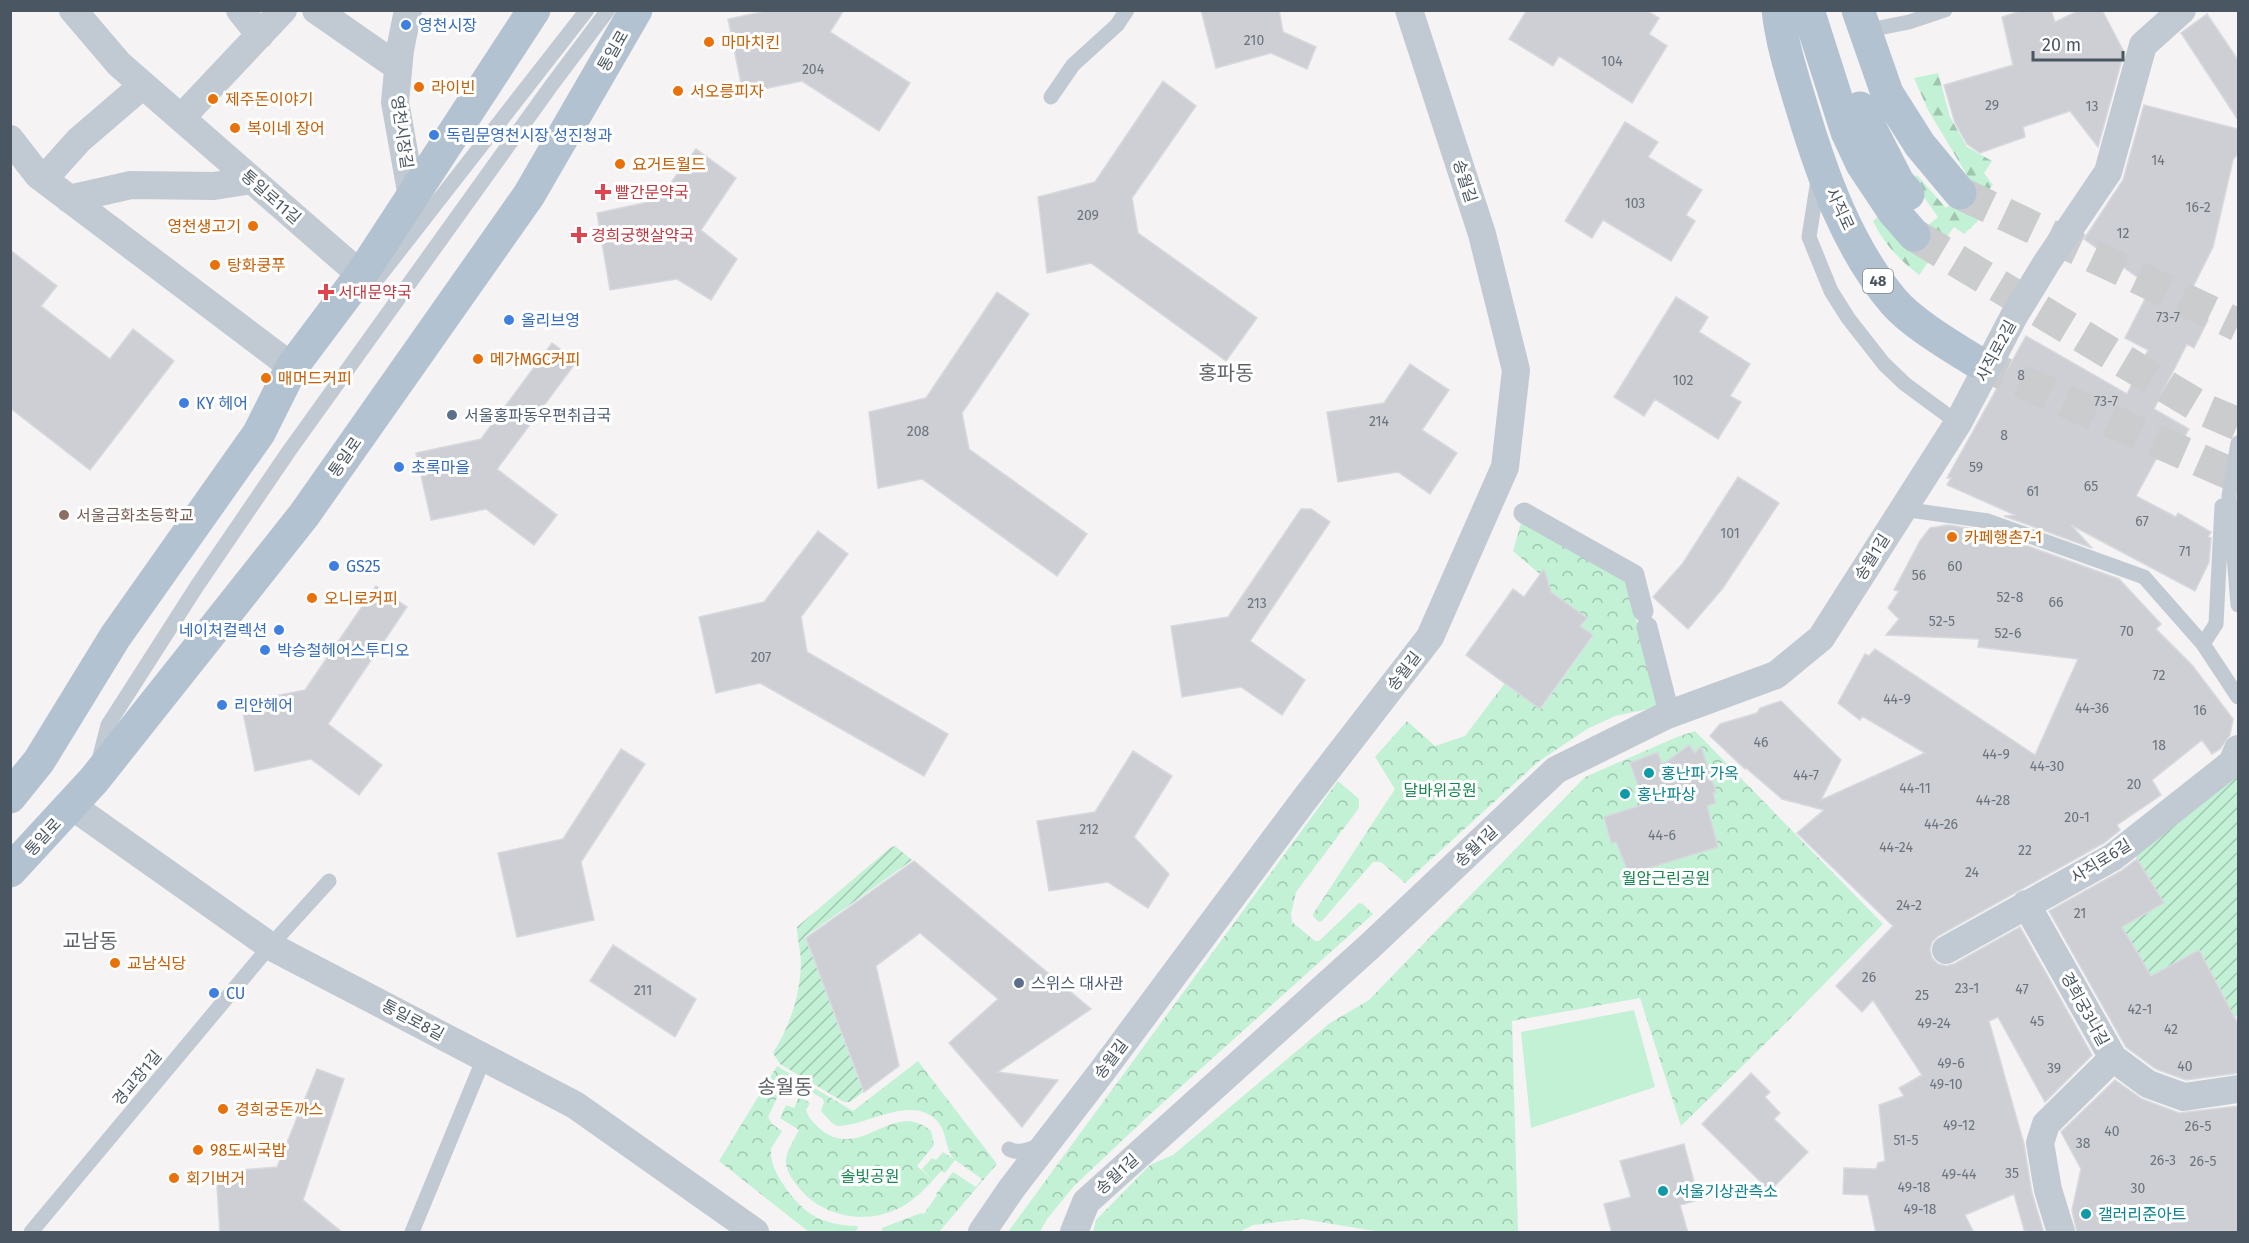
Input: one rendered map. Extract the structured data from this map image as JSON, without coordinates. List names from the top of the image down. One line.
{"streets":{"main road":["통일로","사직로","48"],"street":["영천시장길","송월길","통일로11길","사직로2길","송월1길","사직로6길","경희궁3나길","통일로8길"],"lane":["경교장1길"]},"crossings":[["통일로","통일로8길"],["사직로2길","송월1길"],["사직로6길","경희궁3나길"],["통일로8길","경교장1길"]],"districts":["홍파동","교남동","송월동"],"parks":["달바위공원","월암근린공원","솔빛공원"],"places":{"other":["영천시장","마마치킨","라이빈","서오릉피자","제주돈이야기","복이네 장어","독립문영천시장 성진청과","요거트월드","영천생고기","탕화쿵푸","올리브영","메가MGC커피","매머드커피","KY 헤어","서울홍파동우편취급국","초록마을","서울금화초등학교","카페행촌7-1","GS25","오니로커피","네이처컬렉션","박승철헤어스투디오","리안헤어","홍난파 가옥","홍난파상","교남식당","스위스 대사관","CU","경희궁돈까스","98도씨국밥","회기버거","서울기상관측소","갤러리준아트"],"health":["빨간문약국","경희궁햇살약국","서대문약국"]},"house_numbers":["210","104","204","29","13","14","103","16-2","209","12","73-7","8","102","73-7","214","208","8","59","65","61","67","101","71","60","56","52-8","66","213","52-5","70","52-6","207","72","44-9","44-36","16","46","18","44-9","44-30","44-7","20","44-11","44-28","20-1","44-26","212","44-6","44-24","22","24","24-2","21","26","23-1","47","211","25","42-1","45","49-24","42","49-6","40","39","49-10","49-12","26-5","40","51-5","38","26-3","26-5","35","49-44","49-18","30","49-18"],"scale_bar":"20 m"}
